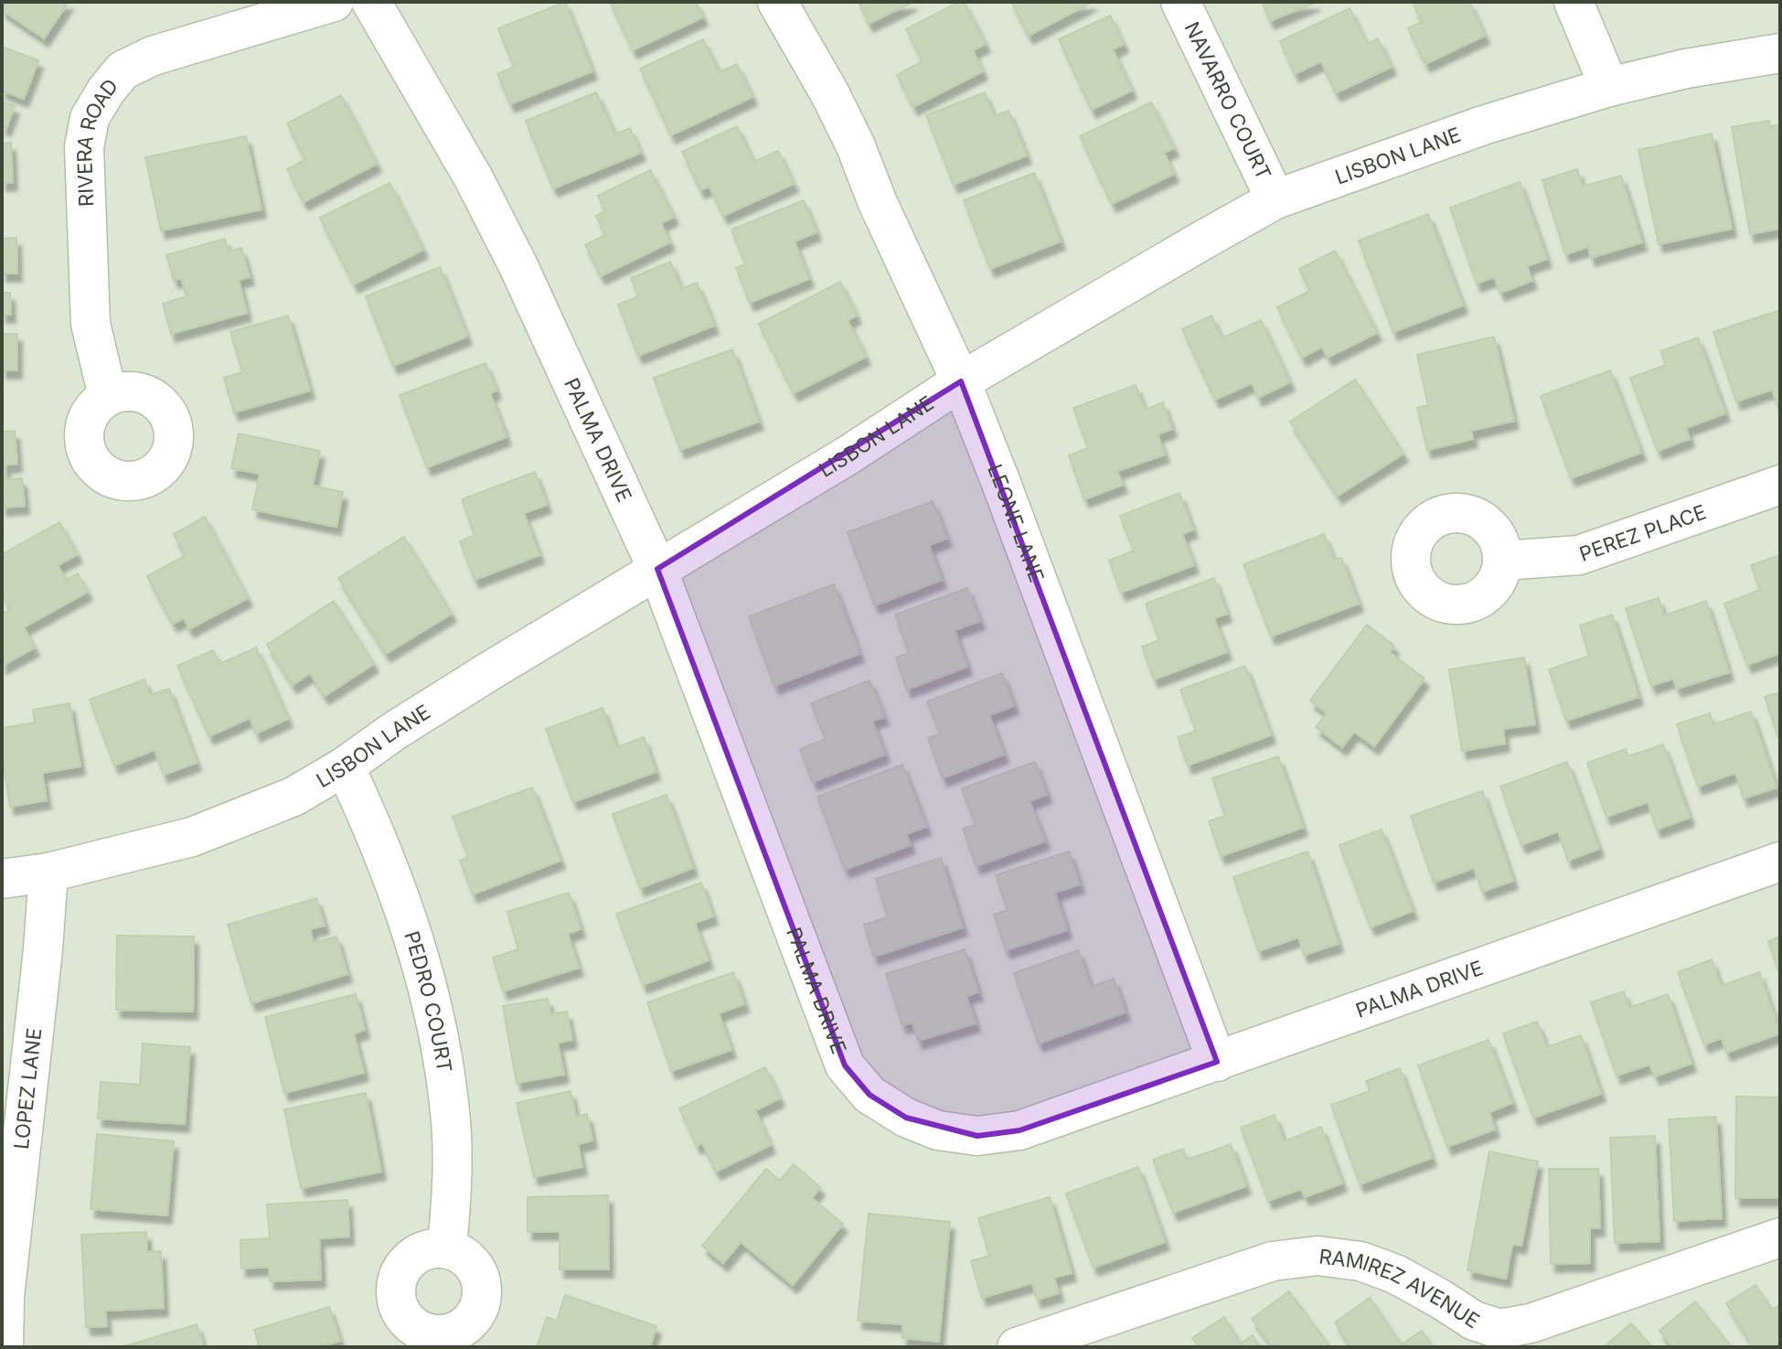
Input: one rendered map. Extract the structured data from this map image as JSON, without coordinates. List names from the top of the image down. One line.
{"streets":{"street":["NAVARRO COURT","RIVERA ROAD","LISBON LANE","PALMA DRIVE","LEONE LANE","PEREZ PLACE","PEDRO COURT","LOPEZ LANE","RAMIREZ AVENUE"]},"crossings":[["NAVARRO COURT","LISBON LANE"],["LISBON LANE","PALMA DRIVE"],["LISBON LANE","LEONE LANE"],["LISBON LANE","PEDRO COURT"],["LISBON LANE","LOPEZ LANE"],["PALMA DRIVE","LEONE LANE"]]}
